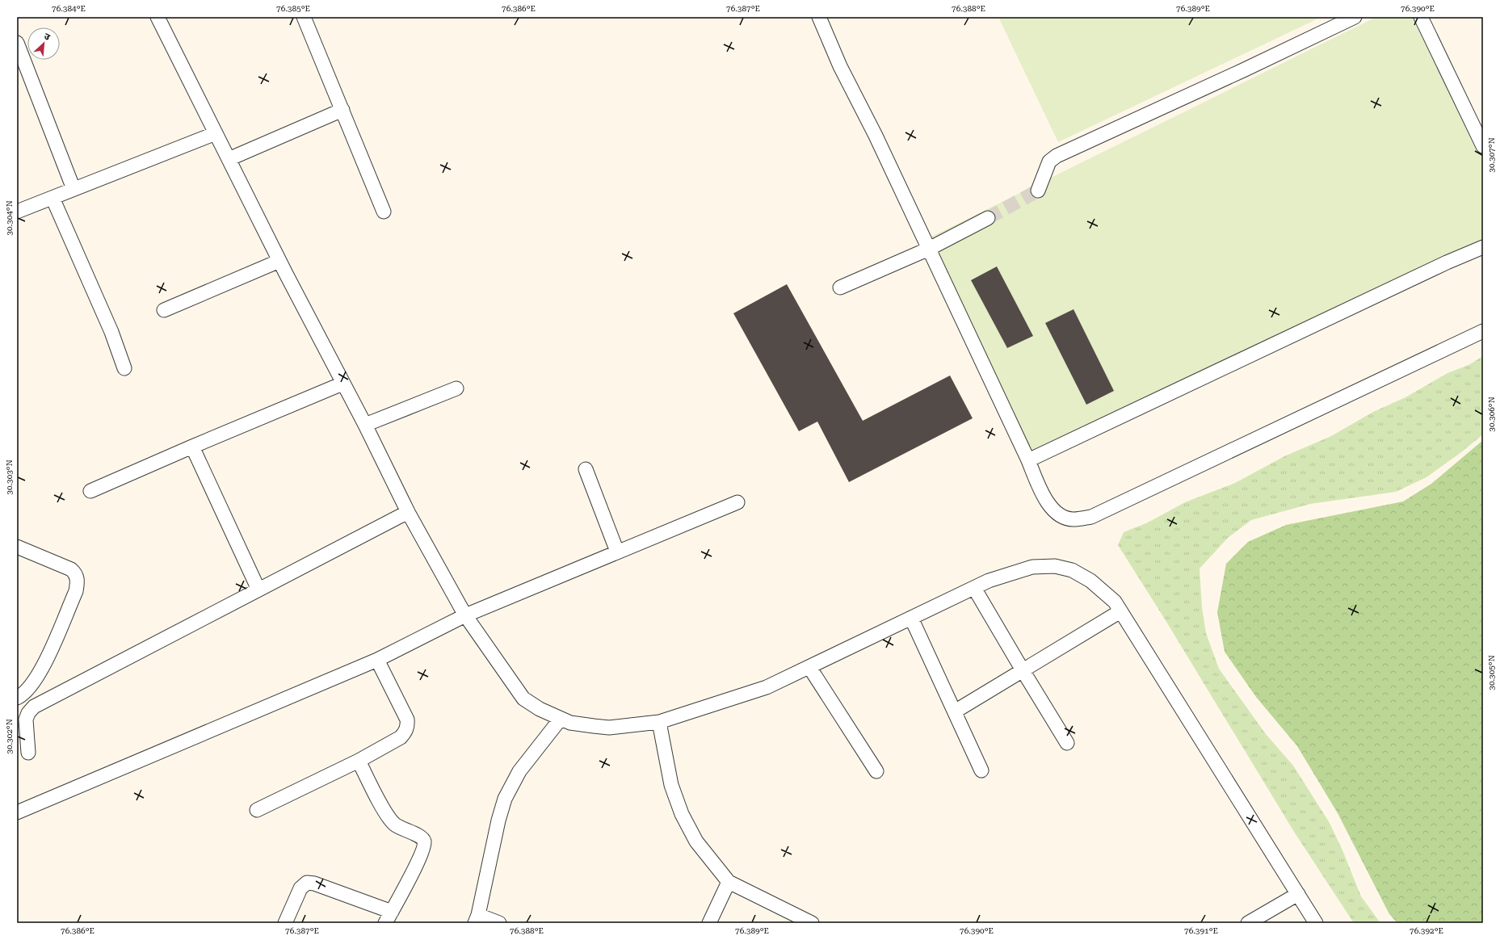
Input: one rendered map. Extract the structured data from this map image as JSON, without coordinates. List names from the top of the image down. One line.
{"north":"top right","coordinates":["76.384°E","76.385°E","76.386°E","76.387°E","76.388°E","76.389°E","76.390°E","30.307°N","30.304°N","30.306°N","30.303°N","30.305°N","30.302°N","76.391°E","76.392°E"]}
